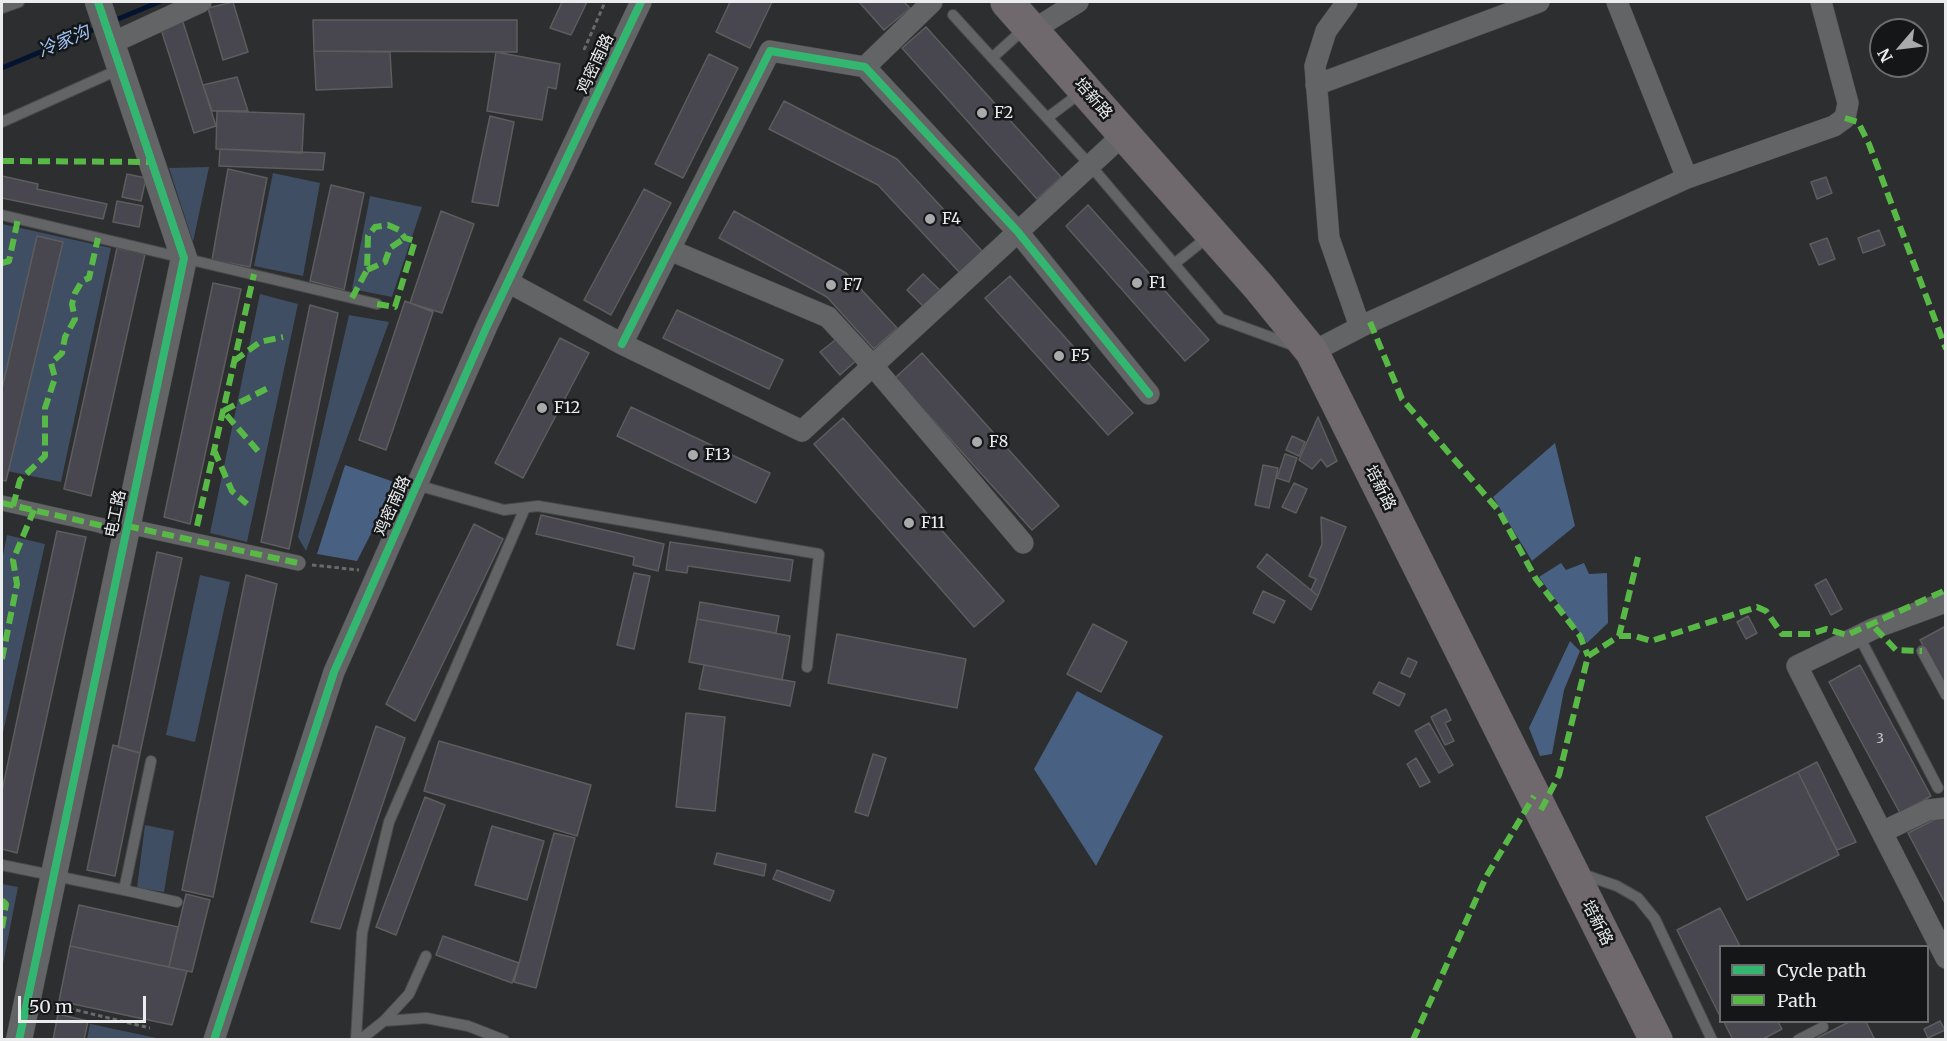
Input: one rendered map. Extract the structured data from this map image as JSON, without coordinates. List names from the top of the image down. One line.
{"streets":{"highway":["培新路"],"street":["鸡密南路","电工路"]},"water":["冷家沟"],"places":["F2","F4","F1","F7","F5","F12","F8","F13","F11"],"house_numbers":["3"],"legend":["Cycle path","Path"],"scale_bar":"50 m","north":"bottom left"}
